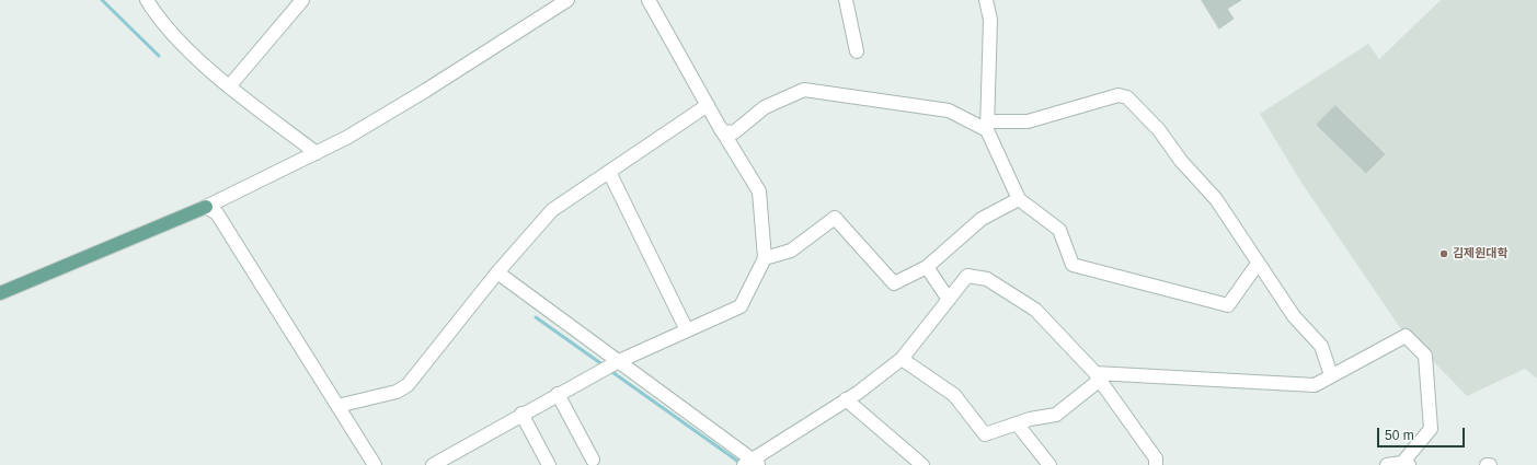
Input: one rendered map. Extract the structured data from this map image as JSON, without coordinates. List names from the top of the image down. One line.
{"places":["김제원대학"],"scale_bar":"50 m"}
